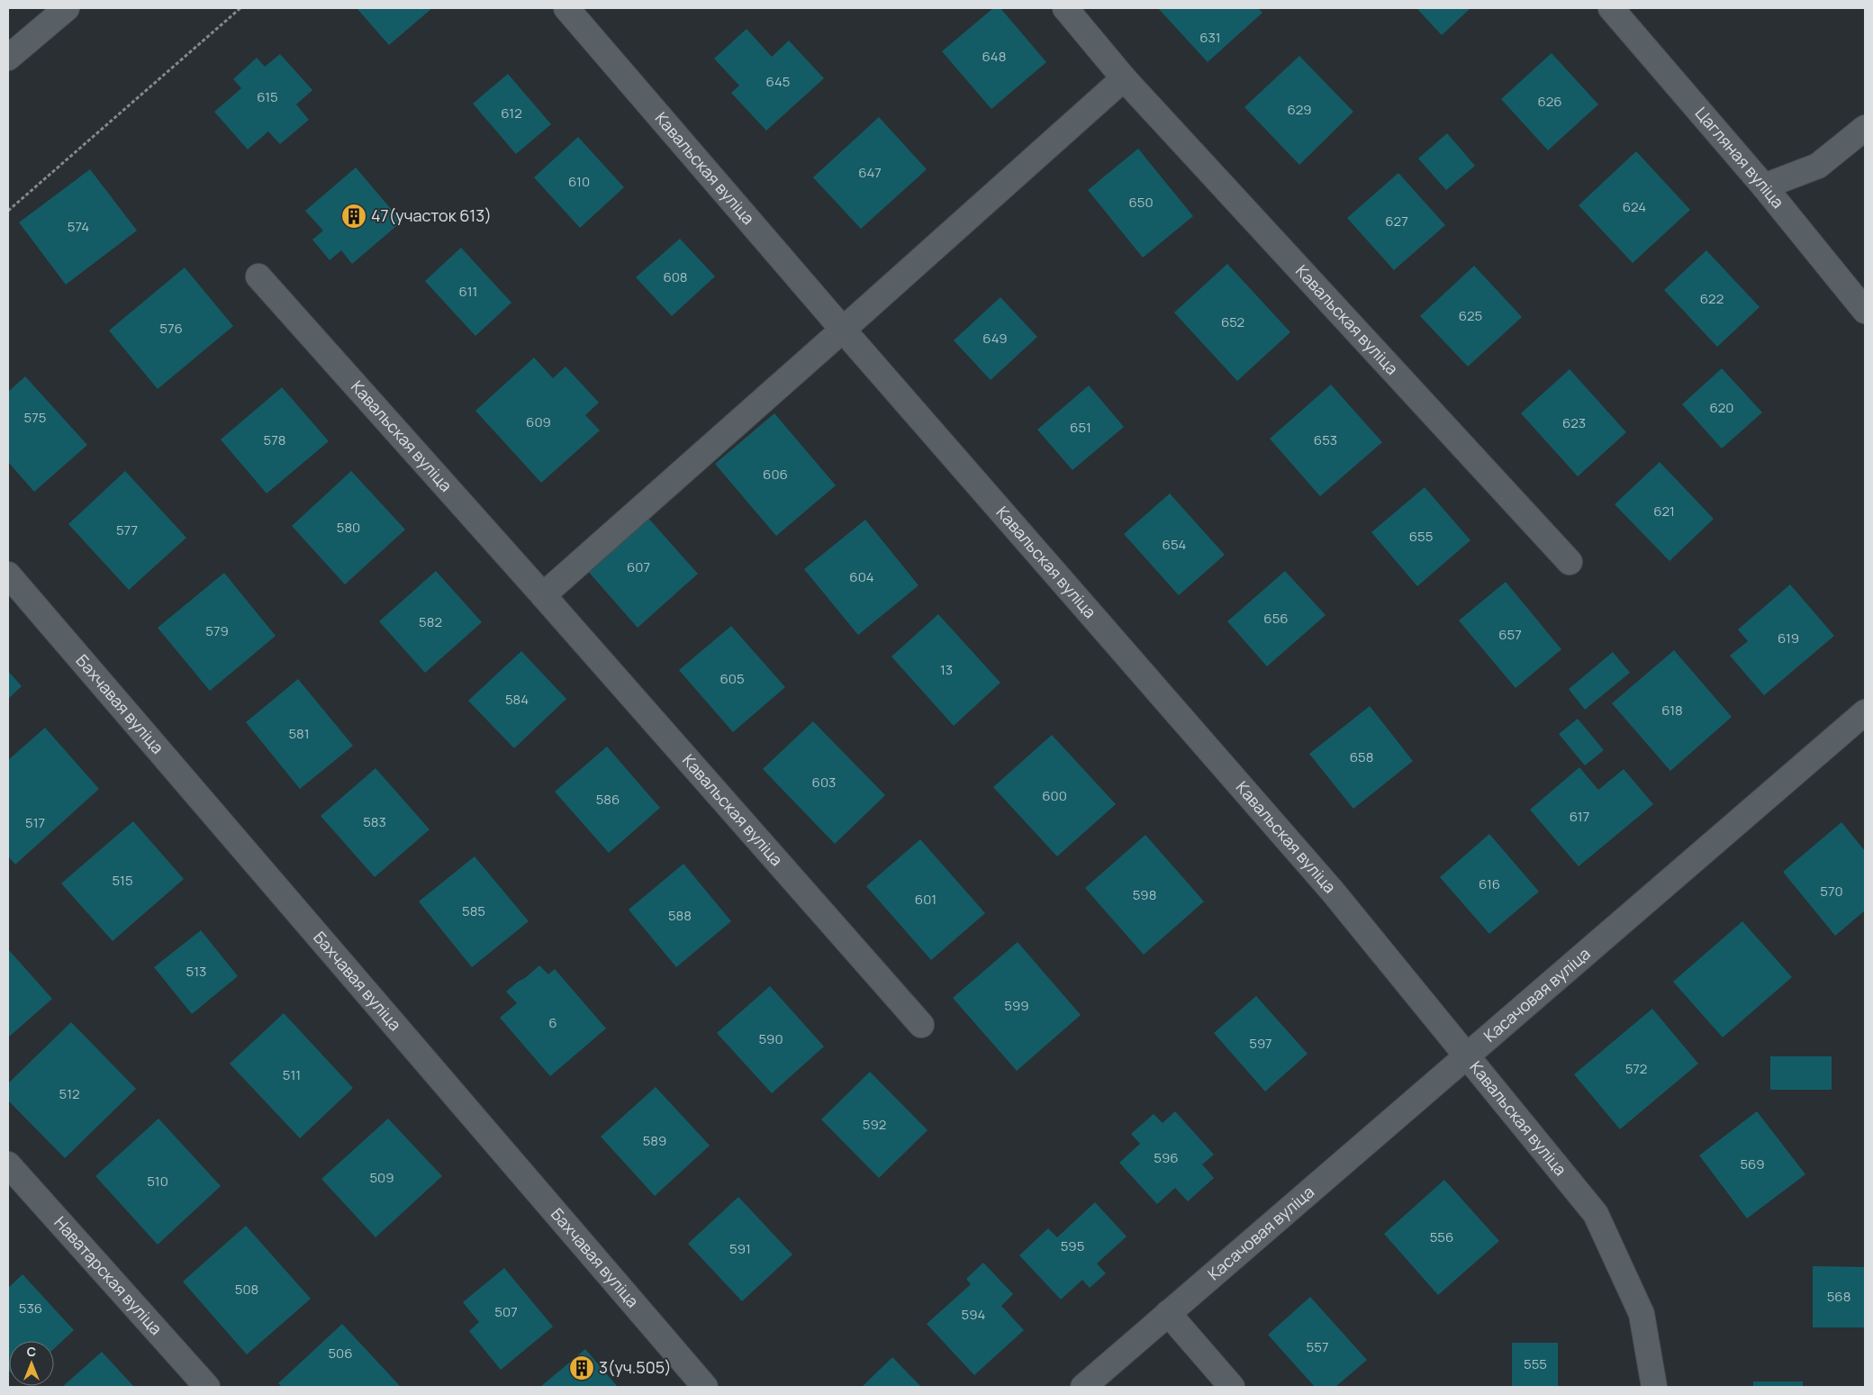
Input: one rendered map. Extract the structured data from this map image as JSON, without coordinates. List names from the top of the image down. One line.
{"streets":{"street":["Цагляная вуліца","Кавальская вуліца","Бахчавая вуліца","Касачовая вуліца","Наватарская вуліца"]},"crossings":[["Кавальская вуліца","Касачовая вуліца"]],"places":{"building":["47(участок 613)","3(уч.505)"]},"house_numbers":["631","648","645","615","626","629","612","647","610","650","624","627","574","608","611","622","625","652","576","649","620","575","609","623","651","578","653","606","621","580","577","655","654","607","604","656","582","579","657","619","13","605","584","618","581","658","603","600","586","617","583","517","515","616","570","598","601","585","588","513","599","6","590","597","572","511","512","592","589","596","569","509","510","556","595","591","508","568","536","507","594","557","506","555"],"north":"top"}
